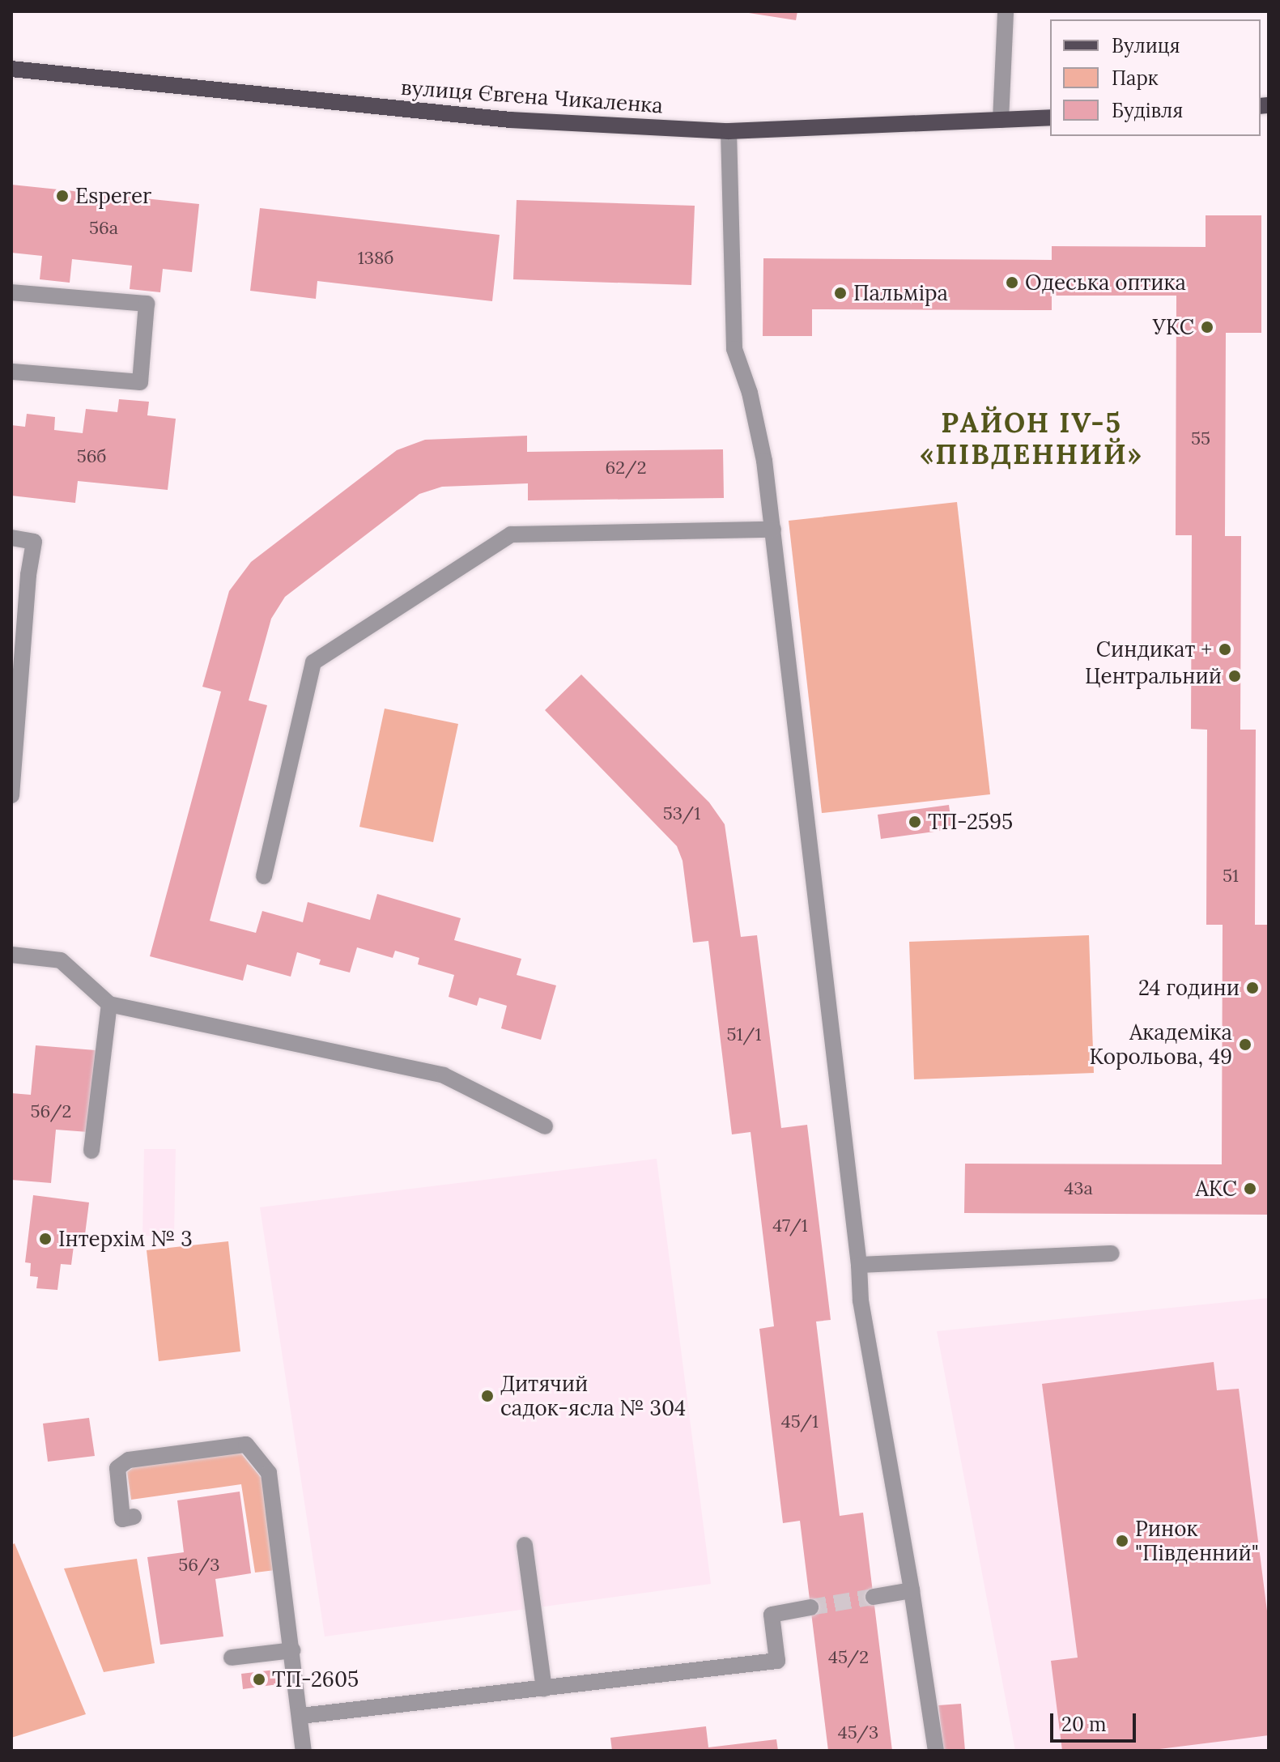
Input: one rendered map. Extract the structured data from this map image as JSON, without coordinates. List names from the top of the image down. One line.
{"streets":{"main road":["вулиця Євгена Чикаленка"]},"districts":["РАЙОН IV-5 «ПІВДЕННИЙ»"],"places":["Esperer","Одеська оптика","Пальміра","УКС","Синдикат +","Центральний","ТП-2595","24 години","Академіка Корольова, 49","АКС","Інтерхім № 3","Дитячий садок-ясла № 304","Ринок \"Південний\"","ТП-2605"],"house_numbers":["56а","138б","55","56б","62/2","53/1","51","51/1","56/2","43а","47/1","45/1","56/3","45/2","45/3"],"legend":["Вулиця","Парк","Будівля"],"scale_bar":"20 m"}
